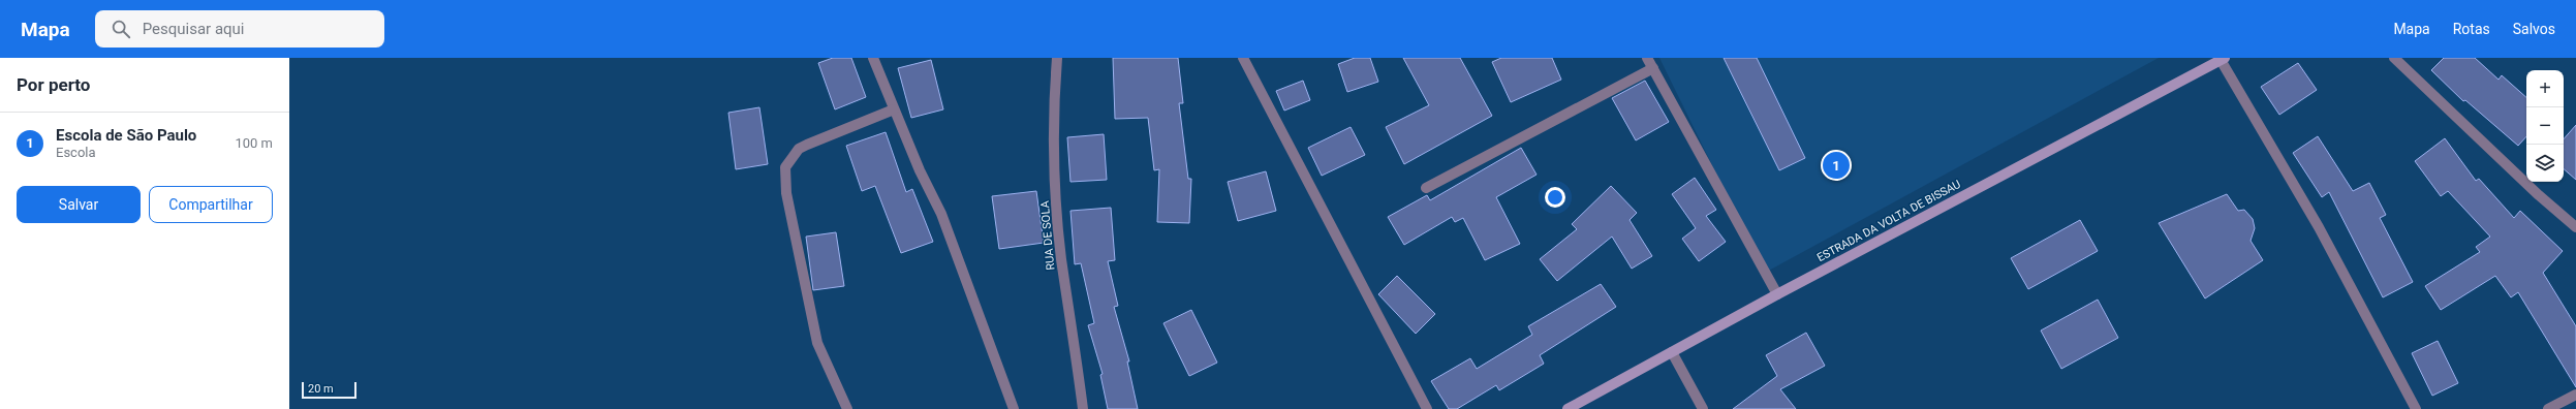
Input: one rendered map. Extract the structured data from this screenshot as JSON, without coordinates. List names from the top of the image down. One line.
{"streets":{"main road":["ESTRADA DA VOLTA DE BISSAU"],"street":["RUA DE SOLA"]},"scale_bar":"20 m","page":{"header":"Mapa","search":"Pesquisar aqui","nav":["Mapa","Rotas","Salvos"],"heading":"Por perto","map_buttons":["+","−"],"list":[{"mark":"1","name":"Escola de São Paulo","note":"Escola","value":"100 m"}],"pins":"1","buttons":["Salvar","Compartilhar"],"scale":"20 m"}}
